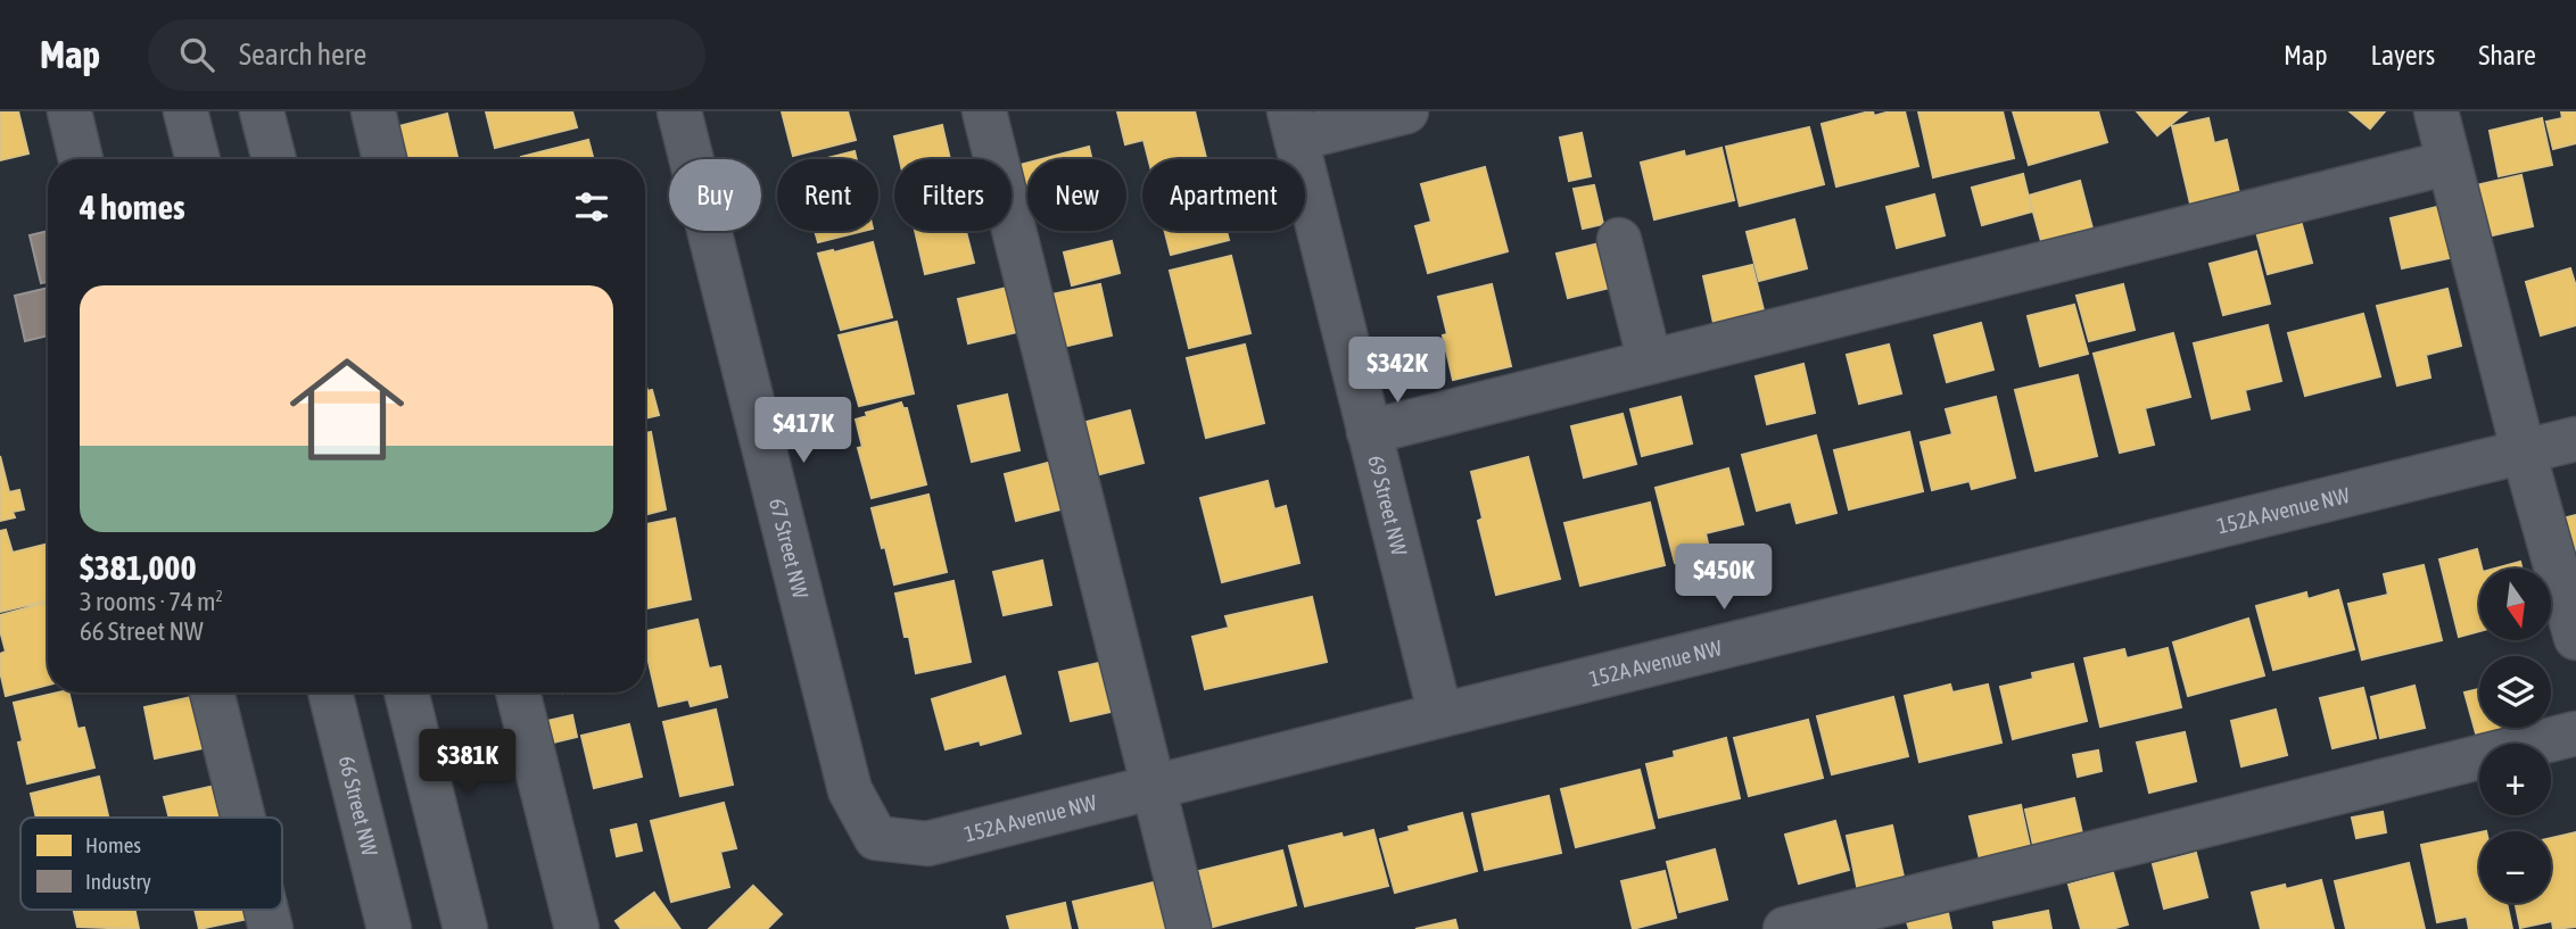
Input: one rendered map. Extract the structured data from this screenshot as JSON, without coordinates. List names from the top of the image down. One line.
{"streets":{"main road":["66 Street NW"],"street":["69 Street NW","152A Avenue NW","67 Street NW"]},"crossings":[["69 Street NW","152A Avenue NW"],["152A Avenue NW","67 Street NW"]],"legend":["Homes","Industry"],"north":"bottom","page":{"header":"Map","search":"Search here","nav":["Map","Layers","Share"],"chip":["Buy","Rent","Filters","New","Apartment"],"heading":"4 homes","list":[{"name":"$381,000","note":"3 rooms · 74 m² · 66 Street NW"}],"price":["$342K","$417K","$450K","$381K"],"map_buttons":["+","−"]}}
